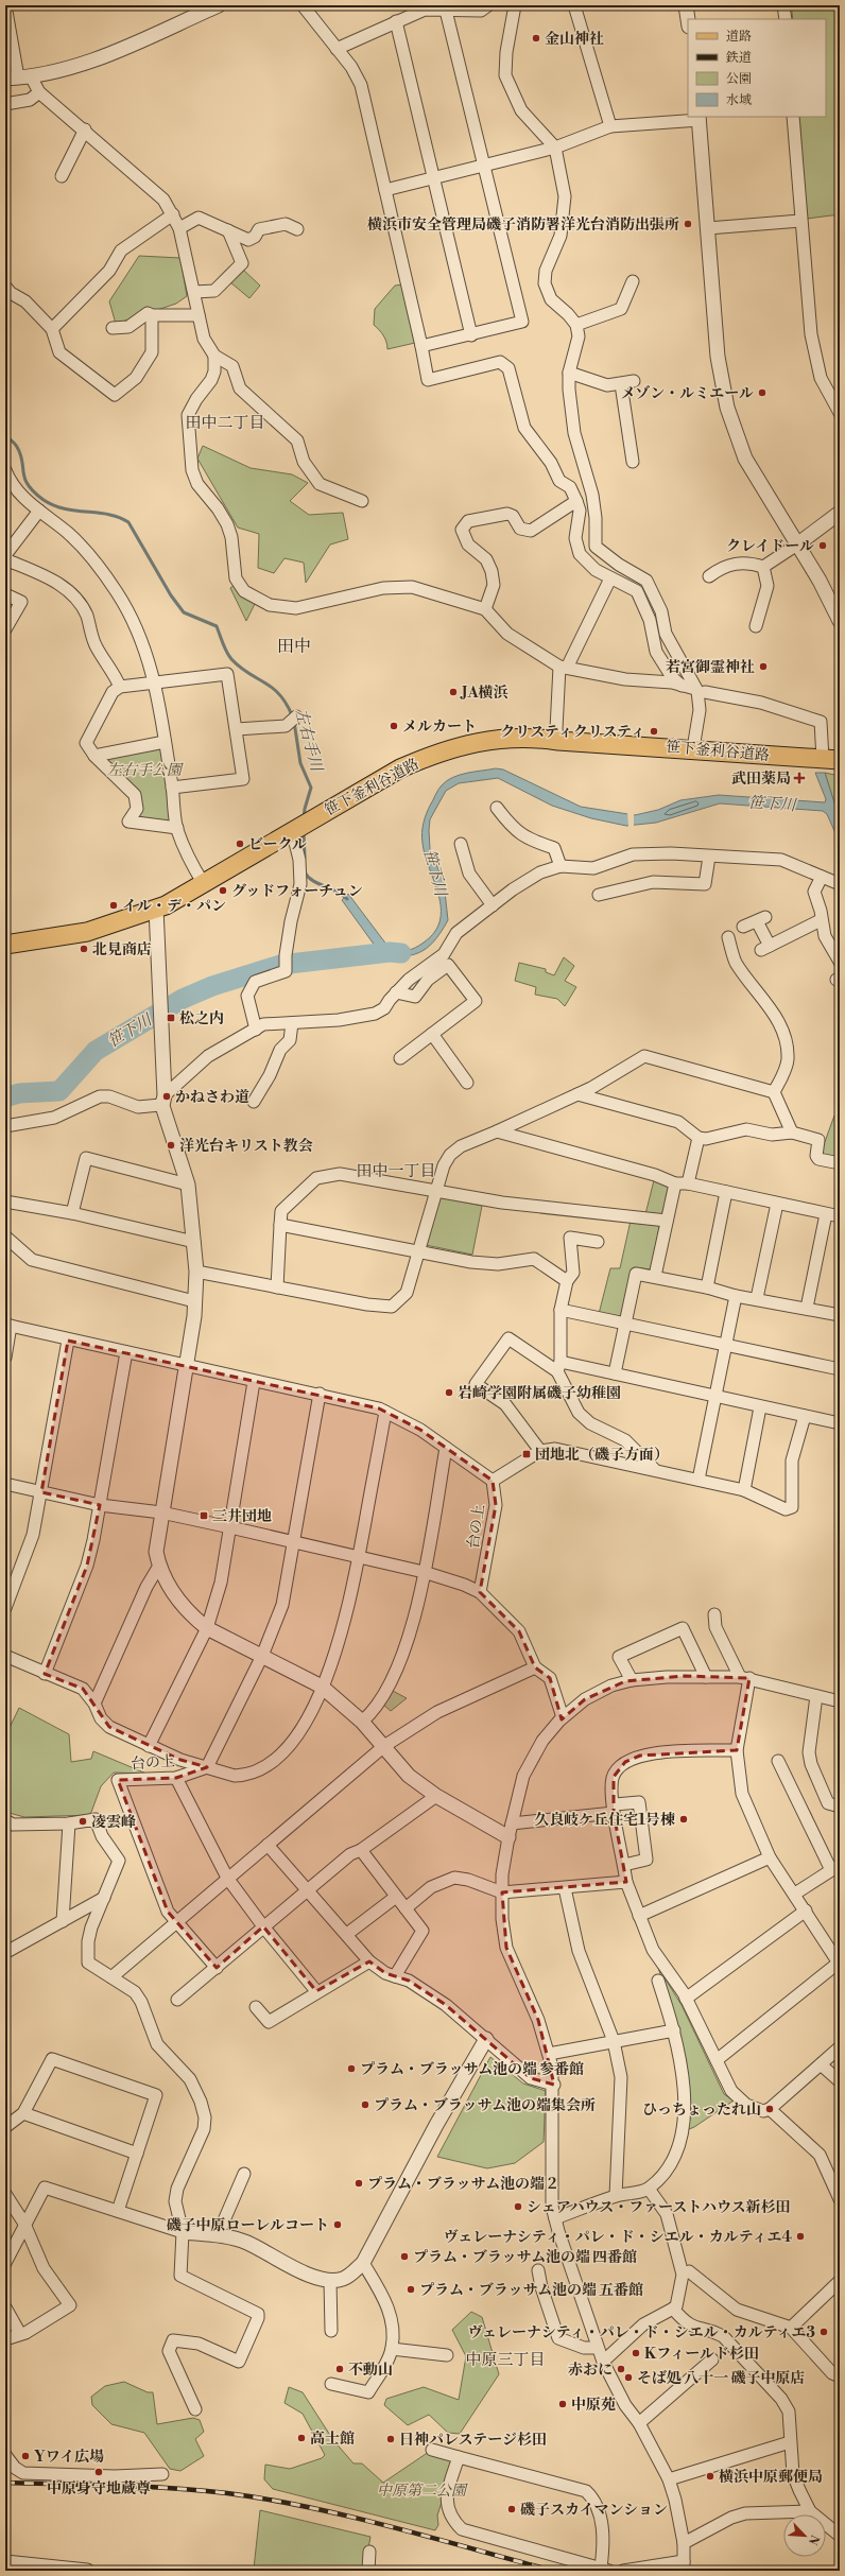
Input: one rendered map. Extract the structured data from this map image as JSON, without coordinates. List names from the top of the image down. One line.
{"streets":{"main road":["笹下釜利谷道路"],"street":["台の上"]},"districts":["田中二丁目","田中","田中一丁目","中原三丁目"],"water":["左右手川","笹下川"],"parks":["左右手公園","中原第二公園"],"places":{"other":["金山神社","横浜市安全管理局磯子消防署洋光台消防出張所","メゾン・ルミエール","クレイドール","若宮御霊神社","JA横浜","メルカート","クリスティクリスティ","ビークル","グッドフォーチュン","イル・デ・パン","北見商店","かねさわ道","洋光台キリスト教会","岩崎学園附属磯子幼稚園","久良岐ケ丘住宅1号棟","凌雲峰","プラム・ブラッサム池の端 参番館","プラム・ブラッサム池の端集会所","ひっちょったれ山","プラム・ブラッサム池の端２","シェアハウス・ファーストハウス新杉田","磯子中原ローレルコート","ヴェレーナシティ・パレ・ド・シエル・カルティエ4","プラム・ブラッサム池の端 四番館","プラム・ブラッサム池の端 五番館","ヴェレーナシティ・パレ・ド・シエル・カルティエ3","Kフィールド杉田","不動山","赤おに","そば処 八十一 磯子中原店","中原苑","高士館","日神パレステージ杉田","Yワイ広場","中原身守地蔵尊","横浜中原郵便局","磯子スカイマンション"],"health":["武田薬局"],"transit":["松之内","団地北（磯子方面）","三井団地"]},"legend":["道路","鉄道","公園","水域"],"north":"bottom right"}
